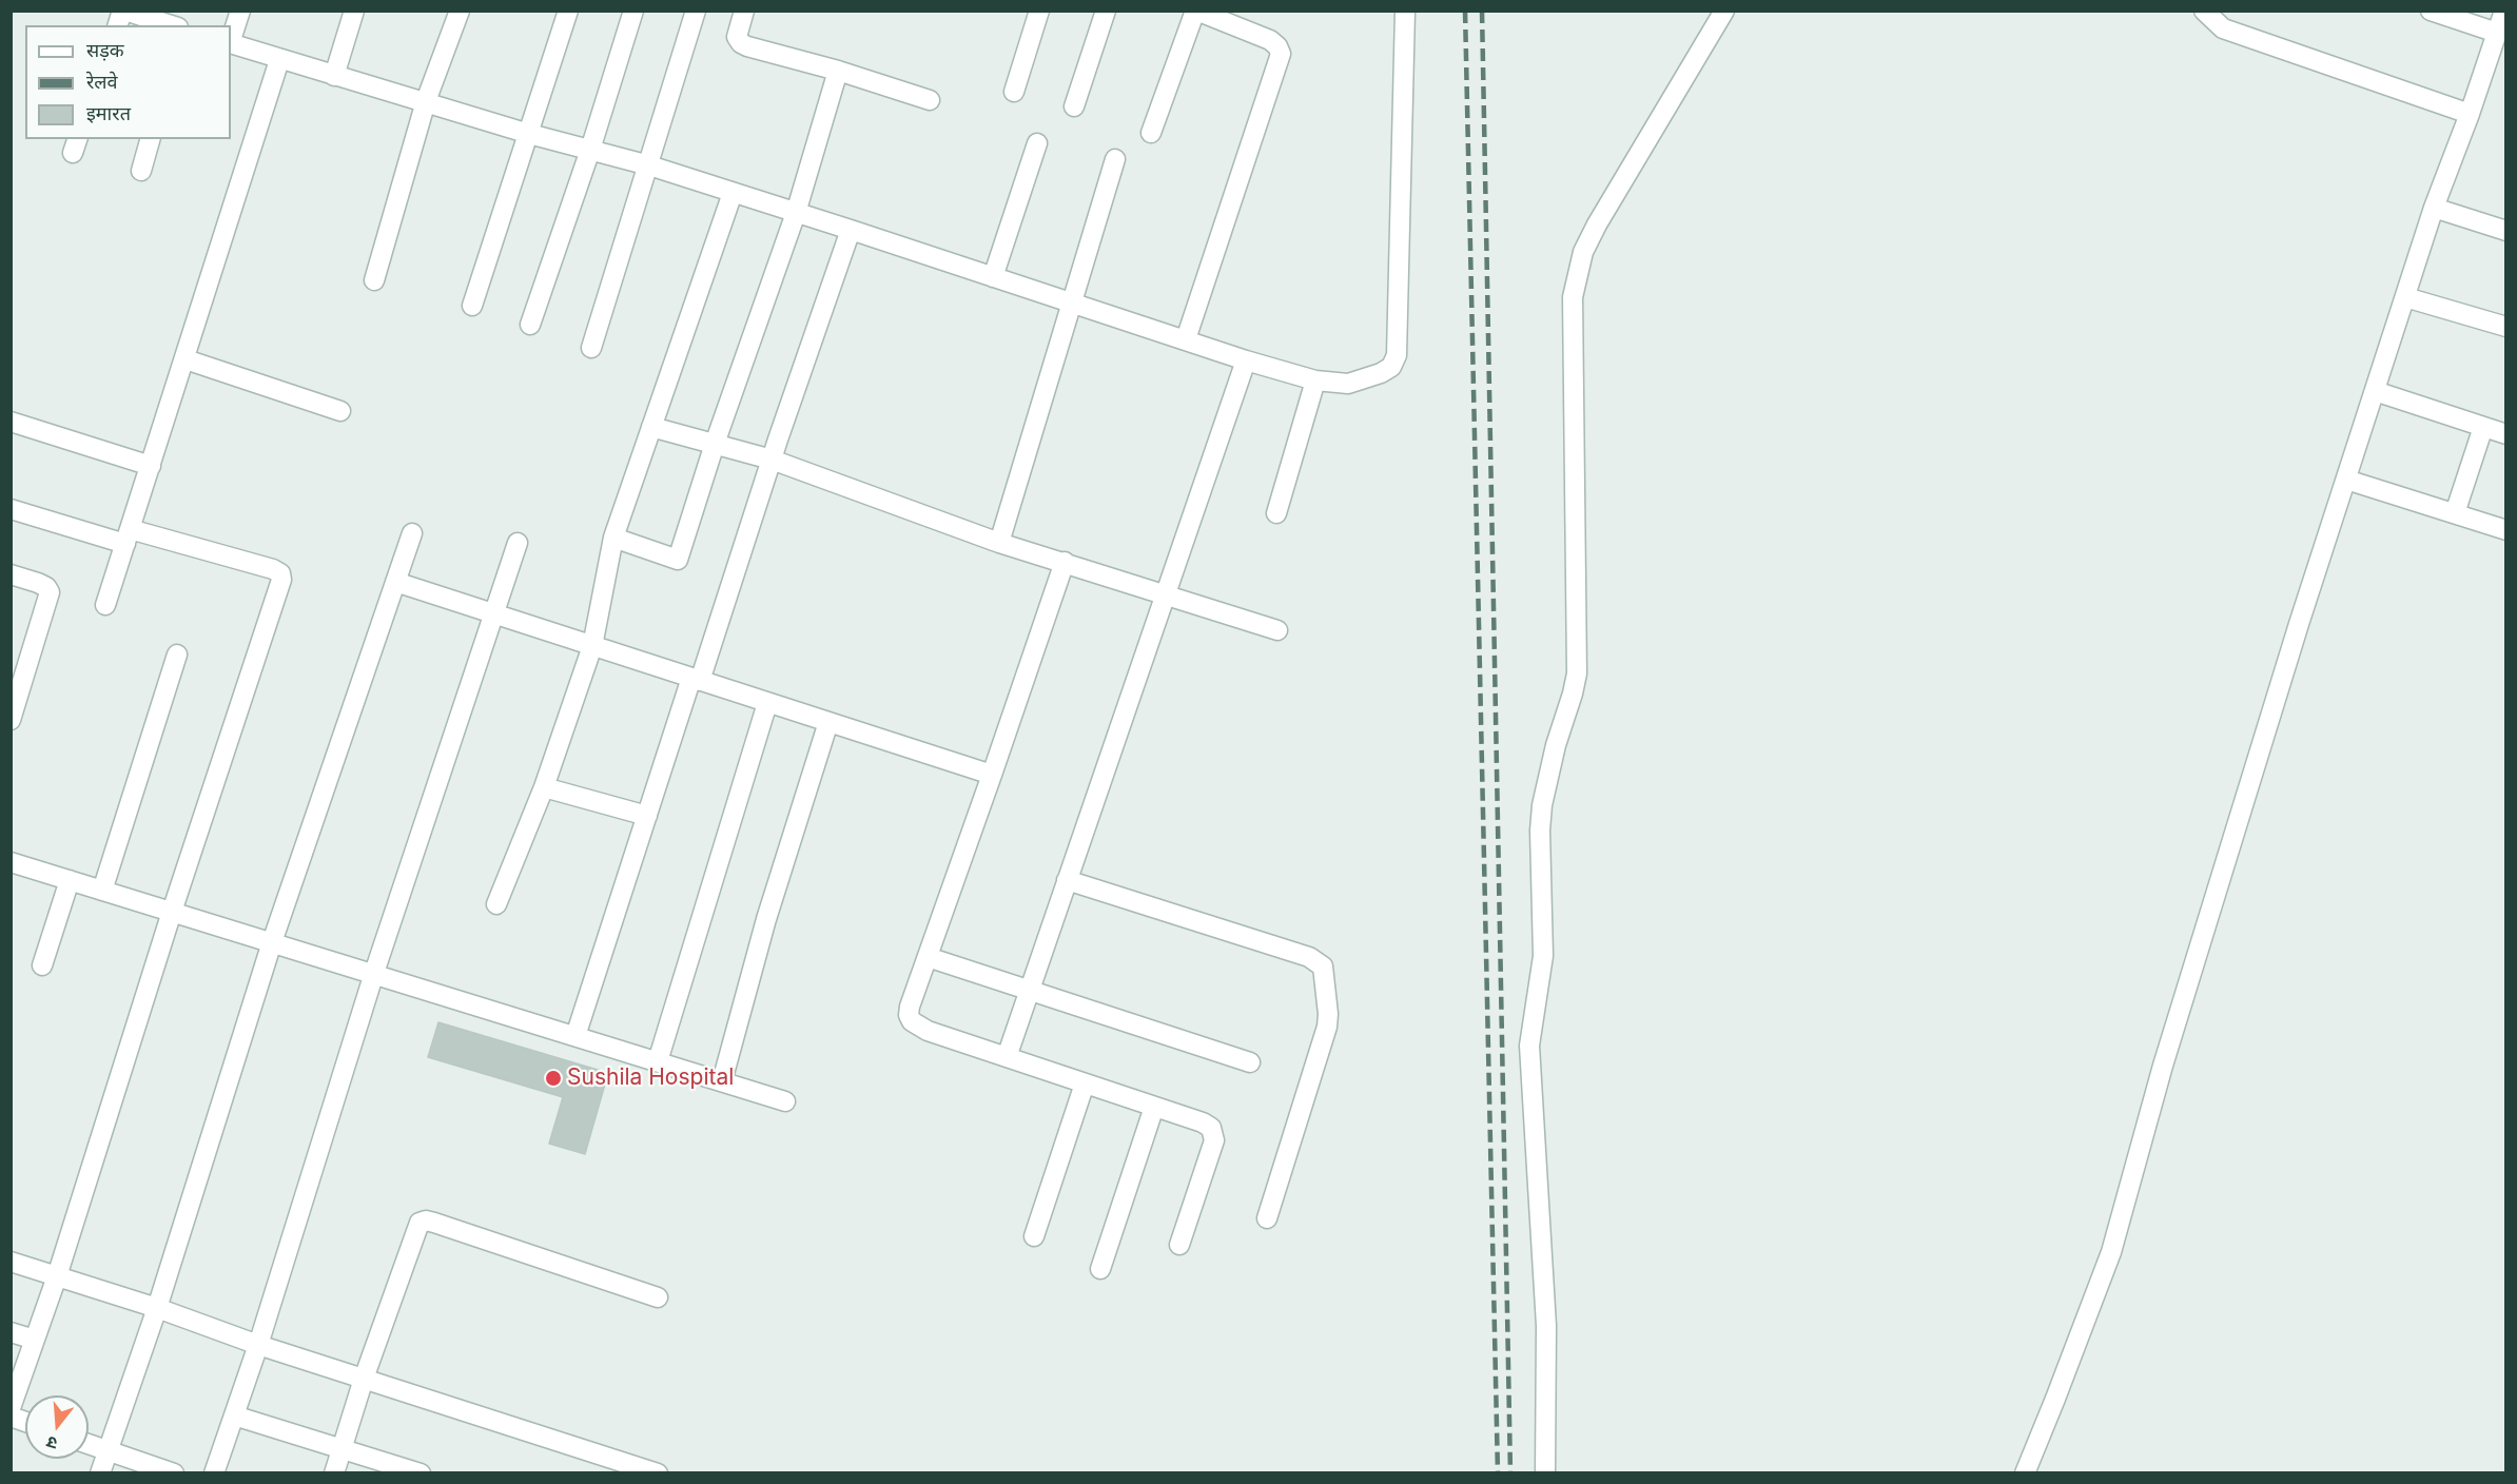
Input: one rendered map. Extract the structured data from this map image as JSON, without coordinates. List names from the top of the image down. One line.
{"places":["Sushila Hospital"],"legend":["सड़क","रेलवे","इमारत"],"north":"bottom"}
